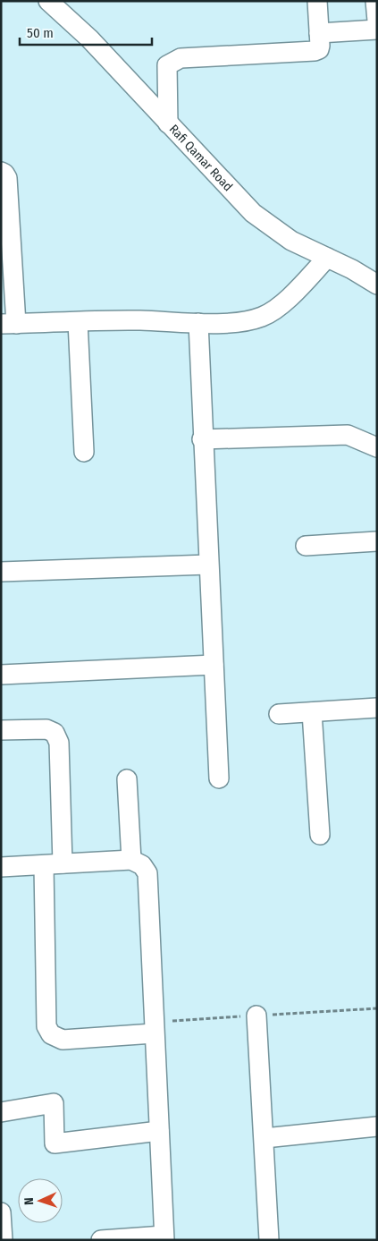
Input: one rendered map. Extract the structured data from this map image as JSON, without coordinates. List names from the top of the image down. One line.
{"streets":{"street":["Rafi Qamar Road"]},"scale_bar":"50 m","north":"left"}
